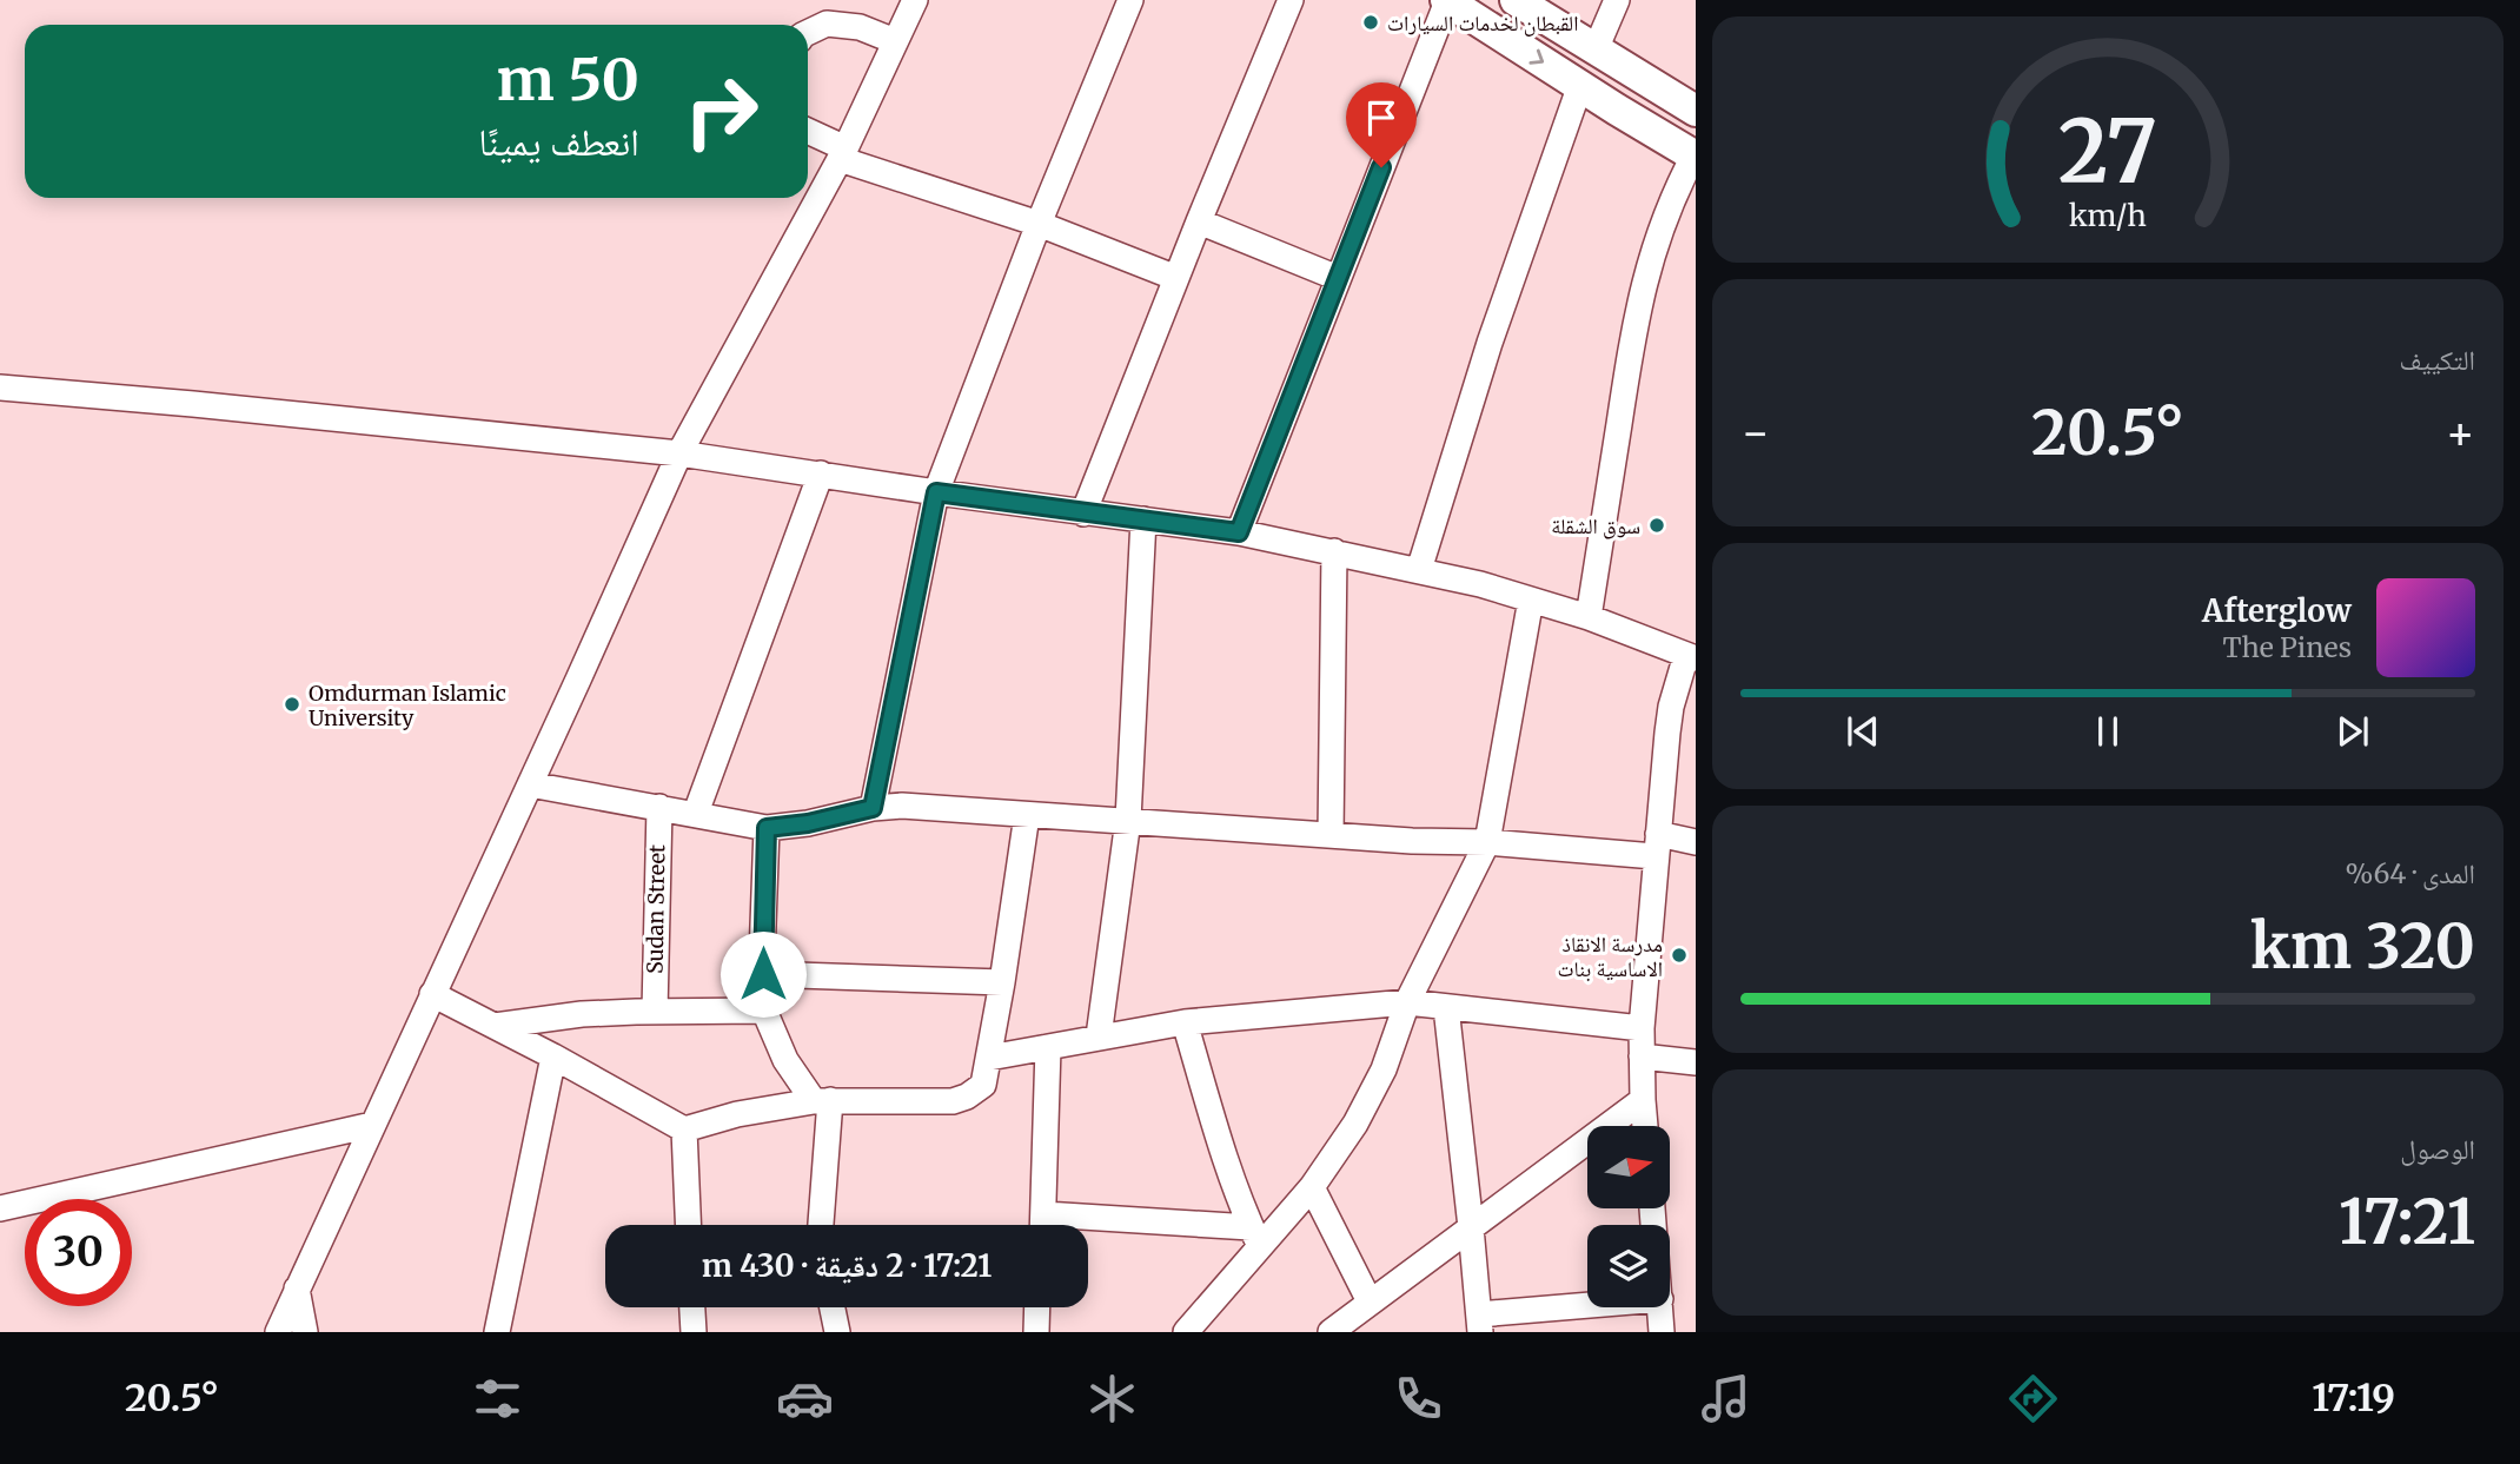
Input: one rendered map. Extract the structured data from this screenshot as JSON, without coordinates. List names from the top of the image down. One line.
{"streets":{"street":["Sudan Street"]},"places":["القبطان لخدمات السيارات","سوق الشقلة","Omdurman Islamic University","مدرسة الانقاذ الاساسية بنات"],"north":"right","page":{"turn":["50 m","انعطف يمينًا"],"tile":["التكييف",["المدى · 64%","320 km"],["الوصول","17:21"]],"heat":["−","20.5°","+"],"song":["Afterglow","The Pines"],"limit":"30","trip":"17:21 · 2 دقيقة · 430 m","tabs":["17:19","20.5°"],"gauge":["27","km/h"]}}
